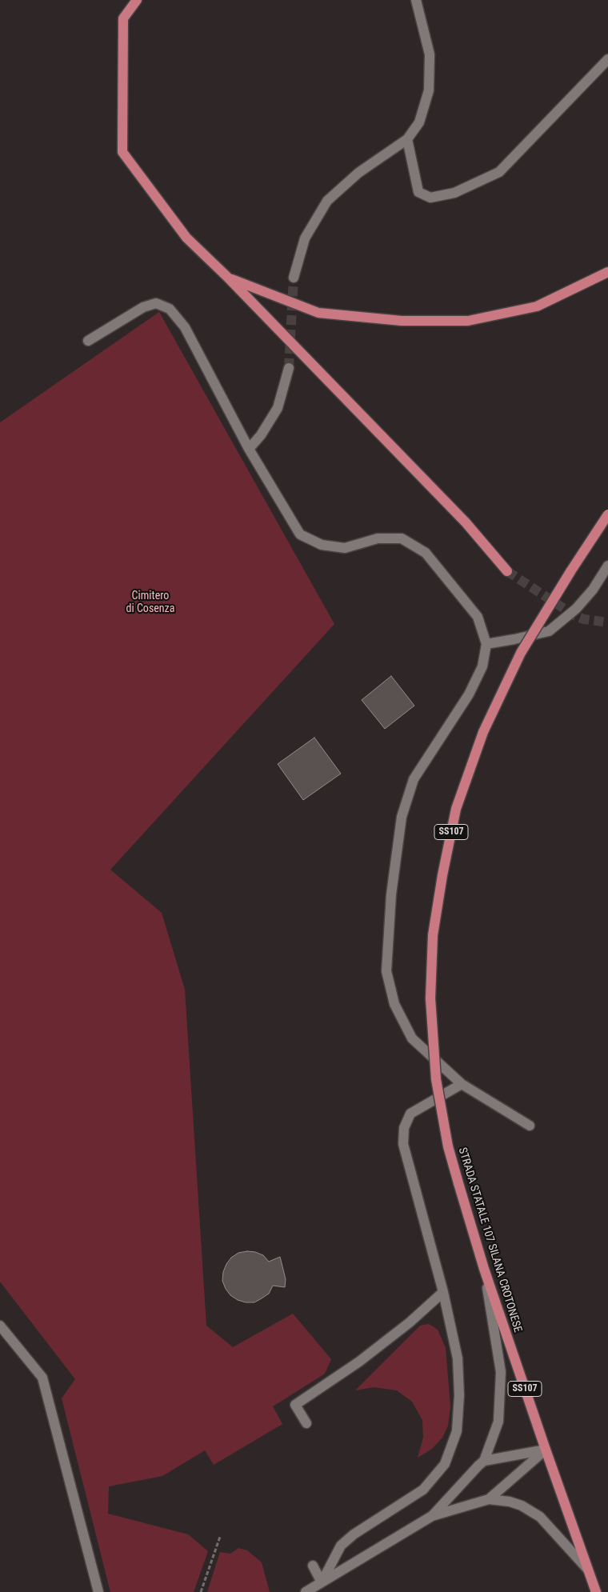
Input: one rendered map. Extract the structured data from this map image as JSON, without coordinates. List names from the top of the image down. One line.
{"streets":{"main road":["SS107","STRADA STATALE 107 SILANA CROTONESE"]},"parks":["Cimitero di Cosenza"]}
